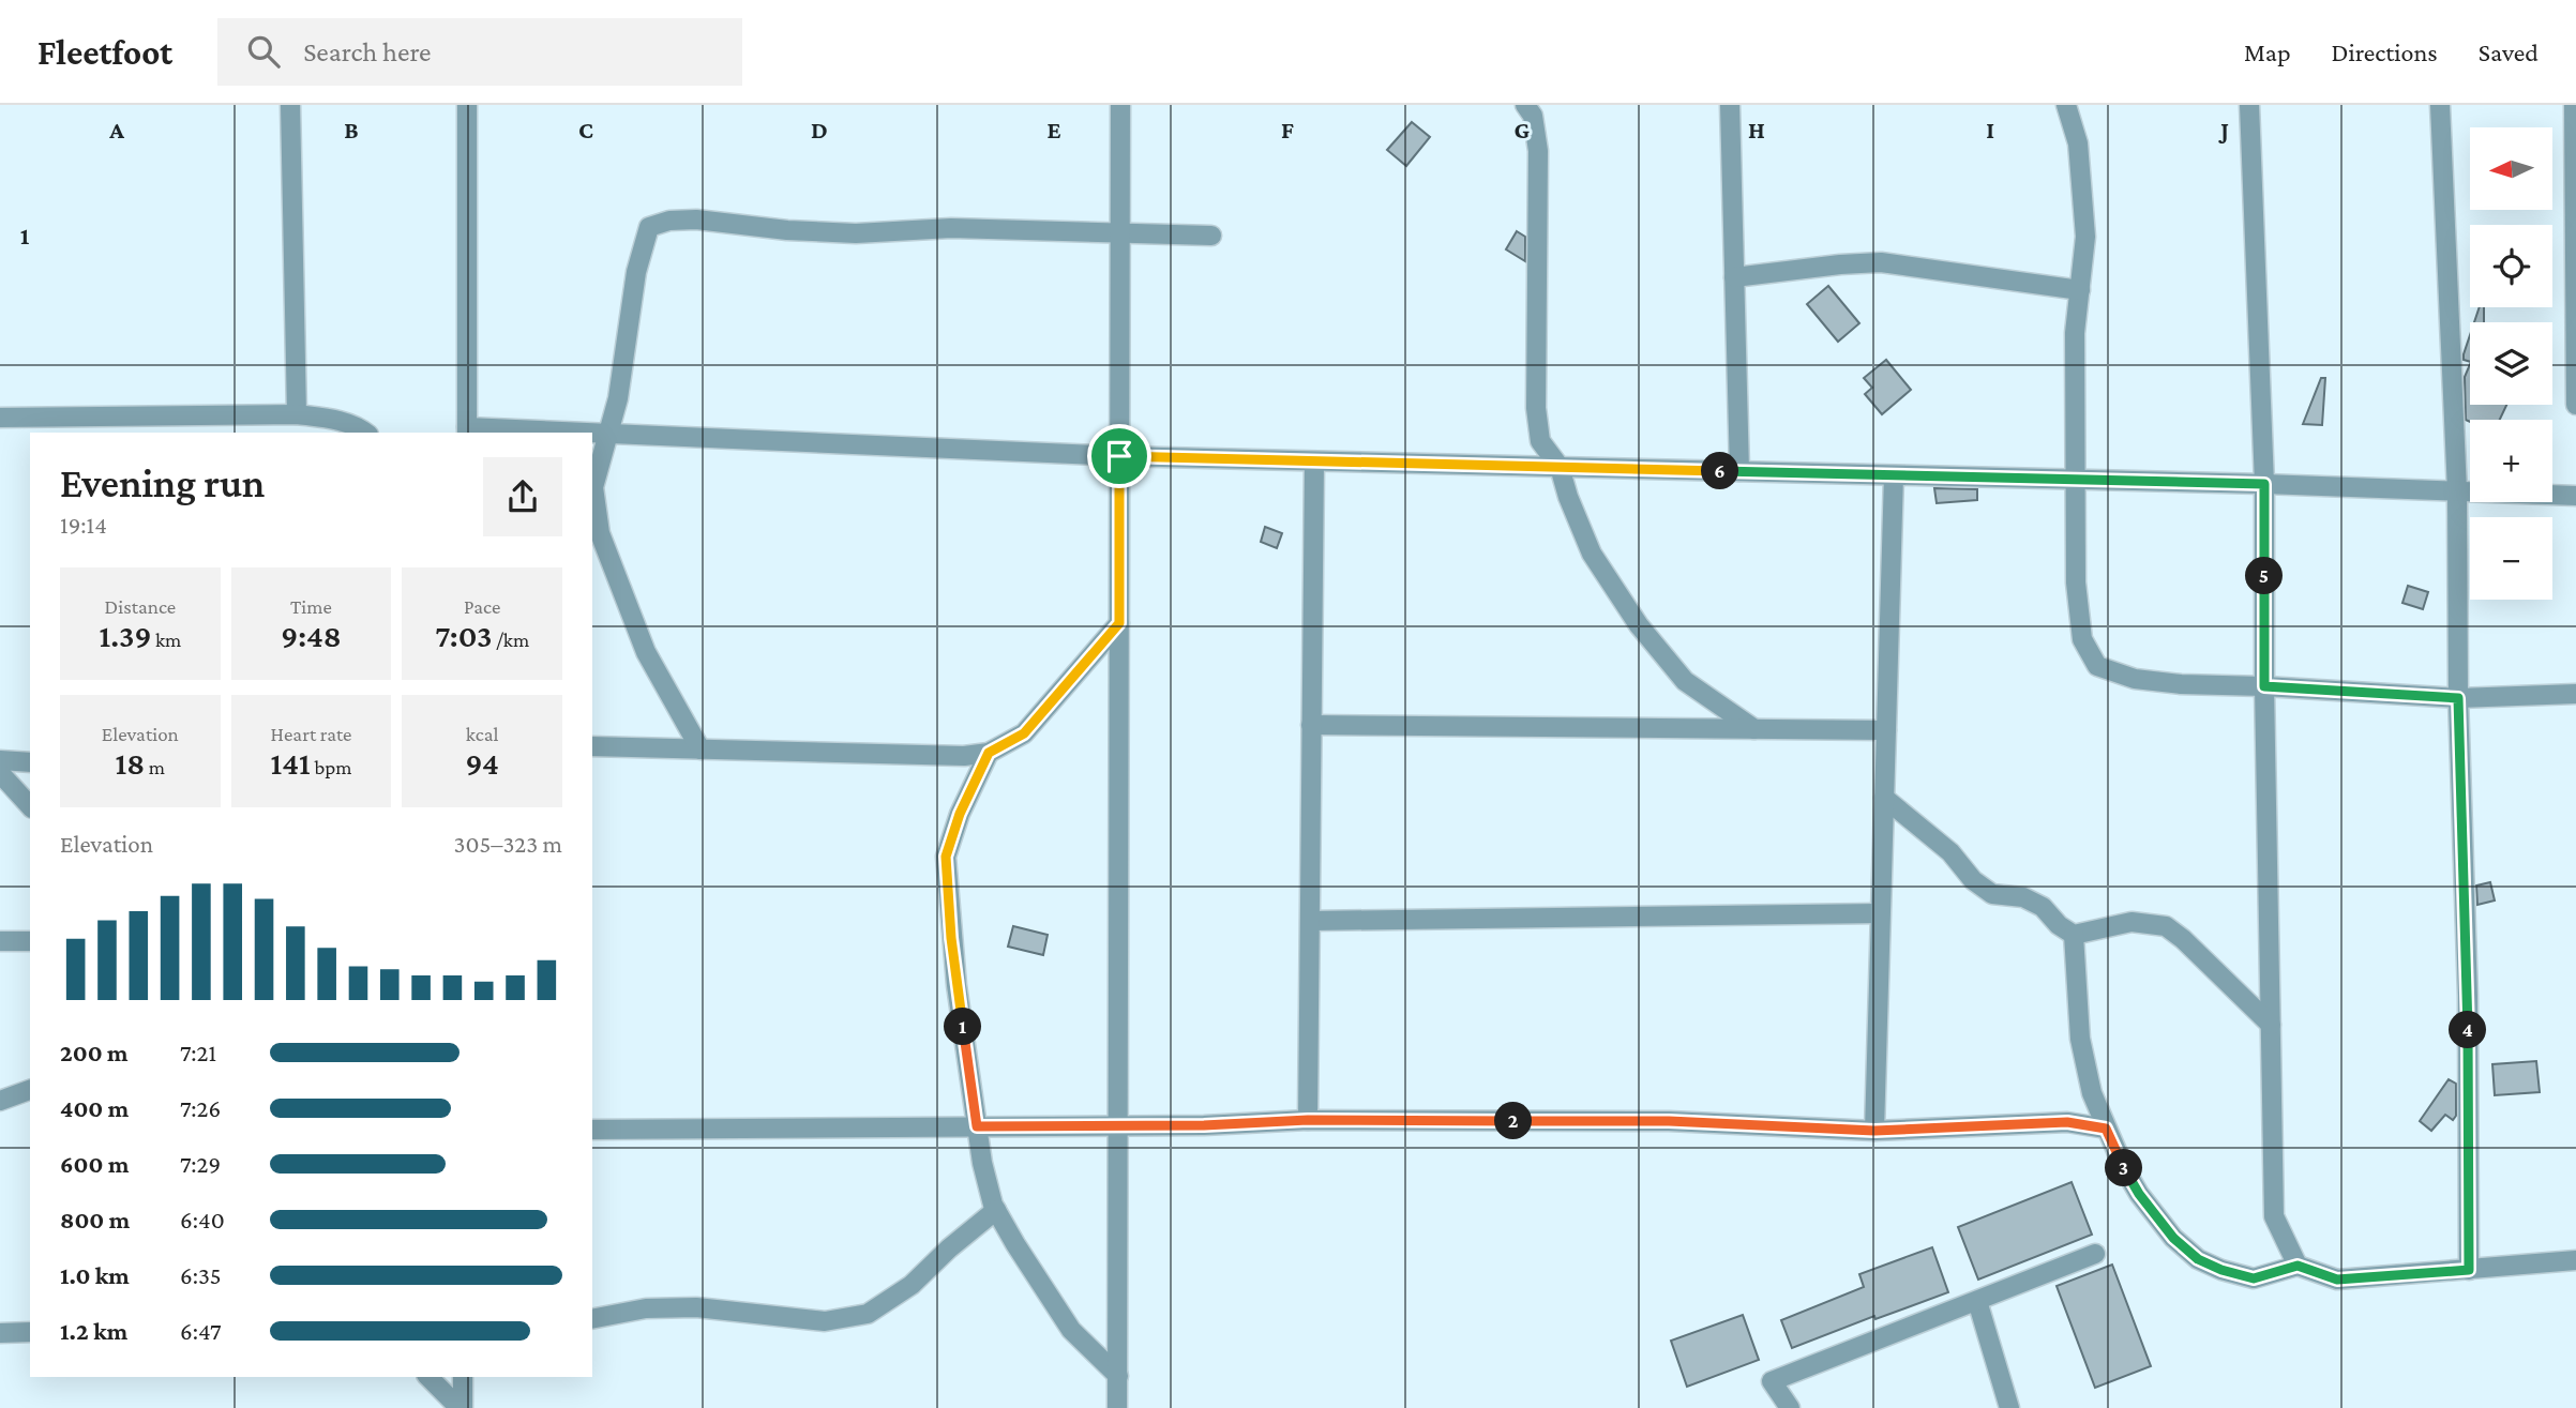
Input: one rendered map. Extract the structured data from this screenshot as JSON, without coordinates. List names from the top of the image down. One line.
{"north":"left","page":{"header":"Fleetfoot","search":"Search here","nav":["Map","Directions","Saved"],"map_buttons":["+","−"],"heading":["Evening run","19:14"],"pins":["6","5","1","4","2","3"],"stats":[["Distance","1.39 km"],["Time","9:48"],["Pace","7:03 /km"],["Elevation","18 m"],["Heart rate","141 bpm"],["kcal","94"]],"chart":["Elevation","305–323 m"],"list":[{"name":"200 m","note":"7:21"},{"name":"400 m","note":"7:26"},{"name":"600 m","note":"7:29"},{"name":"800 m","note":"6:40"},{"name":"1.0 km","note":"6:35"},{"name":"1.2 km","note":"6:47"}]},"grid":{"columns":["A","B","C","D","E","F","G","H","I","J"],"rows":["1"]}}
